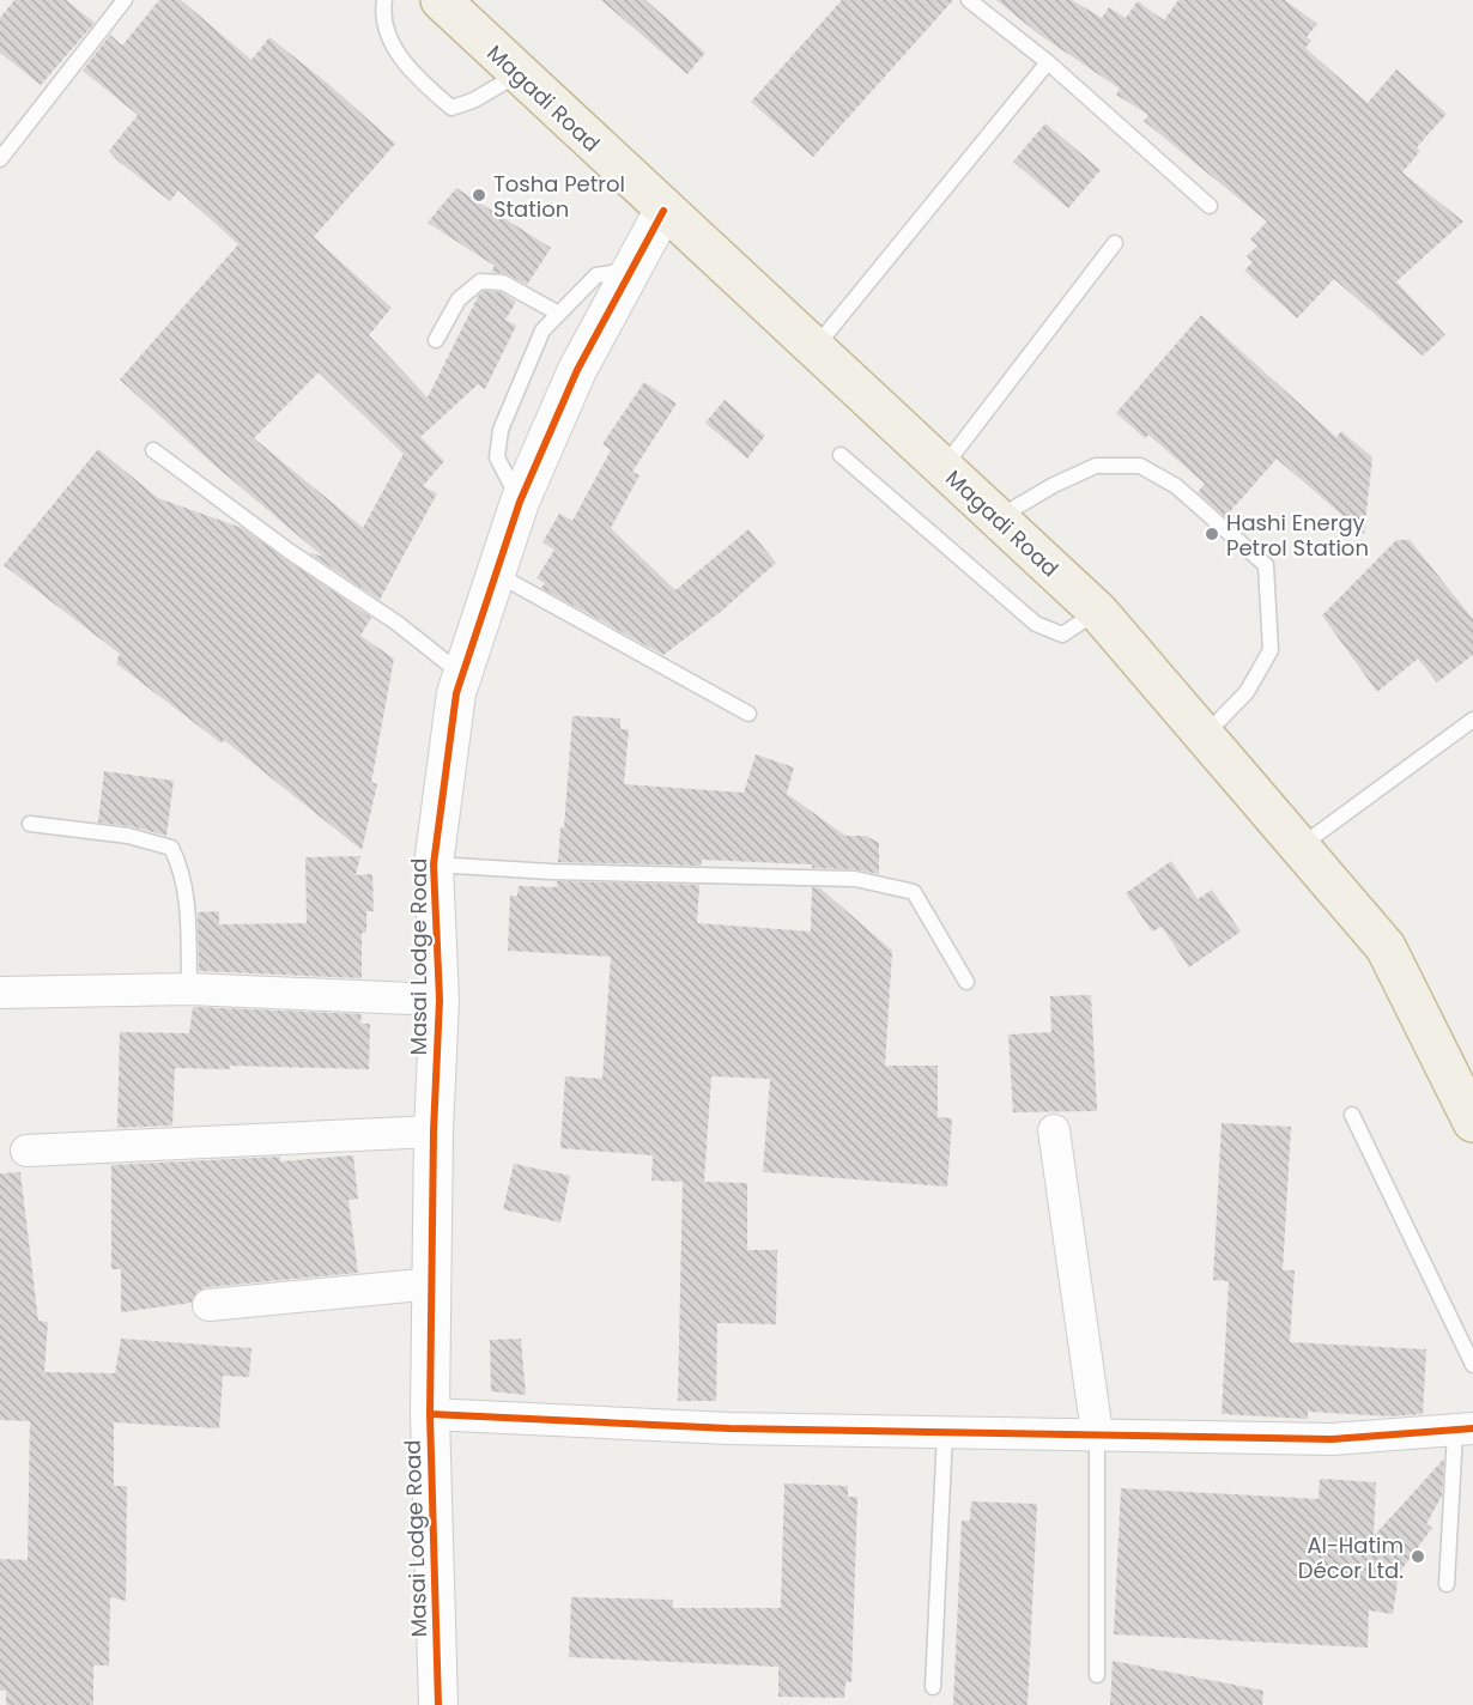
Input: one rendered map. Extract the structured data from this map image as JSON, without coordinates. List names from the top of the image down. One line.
{"streets":{"highway":["Magadi Road"],"street":["Masai Lodge Road"]},"crossings":[["Magadi Road","Masai Lodge Road"]],"places":["Tosha Petrol Station","Hashi Energy Petrol Station","Al-Hatim Décor Ltd."]}
